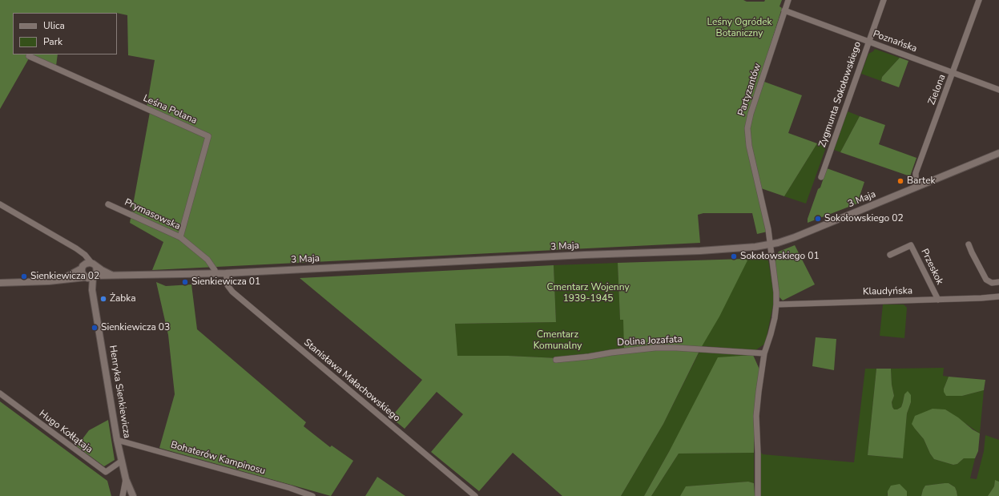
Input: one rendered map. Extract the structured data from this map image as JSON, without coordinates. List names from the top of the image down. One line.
{"streets":{"street":["Poznańska","Partyzantów","Zielona","Zygmunta Sokołowskiego","Leśna Polana","3 Maja","Prymasowska","Przeskok","Klaudyńska","Dolina Jozafata","Stanisława Małachowskiego","Henryka Sienkiewicza","Hugo Kołłątaja","Bohaterów Kampinosu"]},"crossings":[["Poznańska","Partyzantów"],["Poznańska","Zielona"],["Poznańska","Zygmunta Sokołowskiego"],["Partyzantów","3 Maja"],["Partyzantów","Klaudyńska"],["Partyzantów","Dolina Jozafata"],["Zielona","3 Maja"],["Leśna Polana","Prymasowska"],["3 Maja","Stanisława Małachowskiego"],["3 Maja","Henryka Sienkiewicza"],["Przeskok","Klaudyńska"],["Henryka Sienkiewicza","Hugo Kołłątaja"],["Henryka Sienkiewicza","Bohaterów Kampinosu"]],"parks":["Leśny Ogródek Botaniczny","Cmentarz Wojenny 1939-1945","Cmentarz Komunalny"],"places":["Bartek","Sokołowskiego 02","Sokołowskiego 01","Sienkiewicza 02","Sienkiewicza 01","Żabka","Sienkiewicza 03"],"legend":["Ulica","Park"]}
